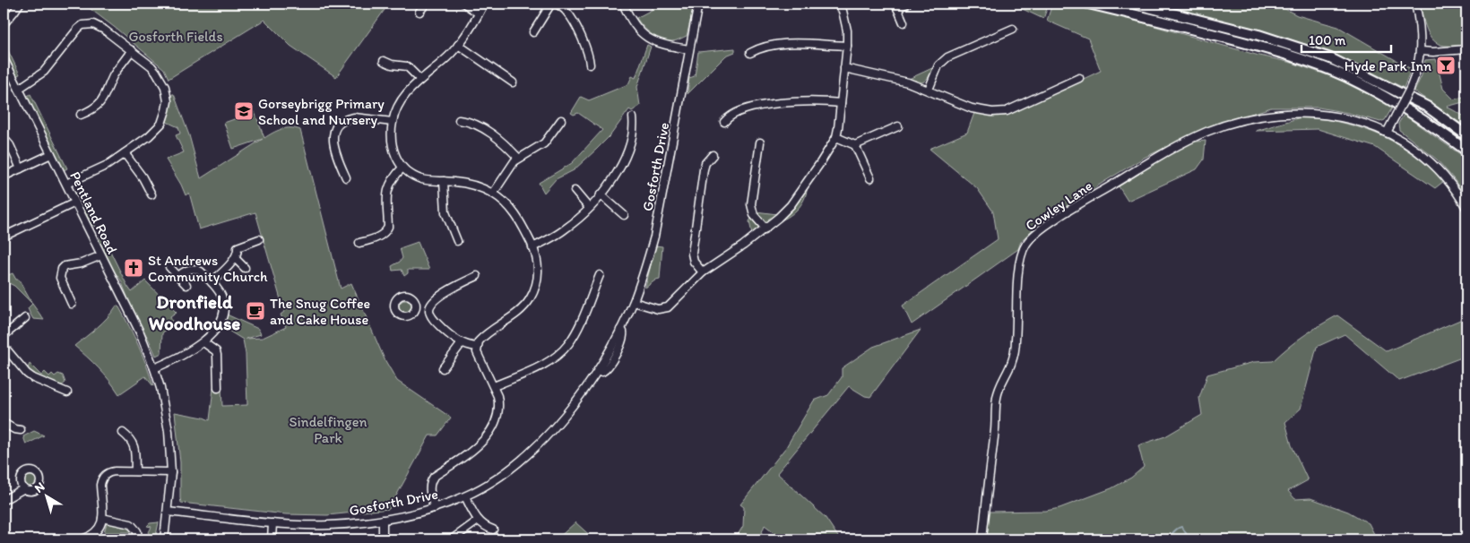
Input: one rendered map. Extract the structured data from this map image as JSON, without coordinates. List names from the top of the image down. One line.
{"streets":{"street":["Gosforth Drive","Cowley Lane","Pentland Road"]},"crossings":[["Gosforth Drive","Pentland Road"]],"districts":["Dronfield Woodhouse"],"parks":["Gosforth Fields","Sindelfingen Park"],"places":{"bar":["Hyde Park Inn"],"school or university":["Gorseybrigg Primary School and Nursery"],"church":["St Andrews Community Church"],"cafe":["The Snug Coffee and Cake House"]},"scale_bar":"100 m","north":"top left"}
